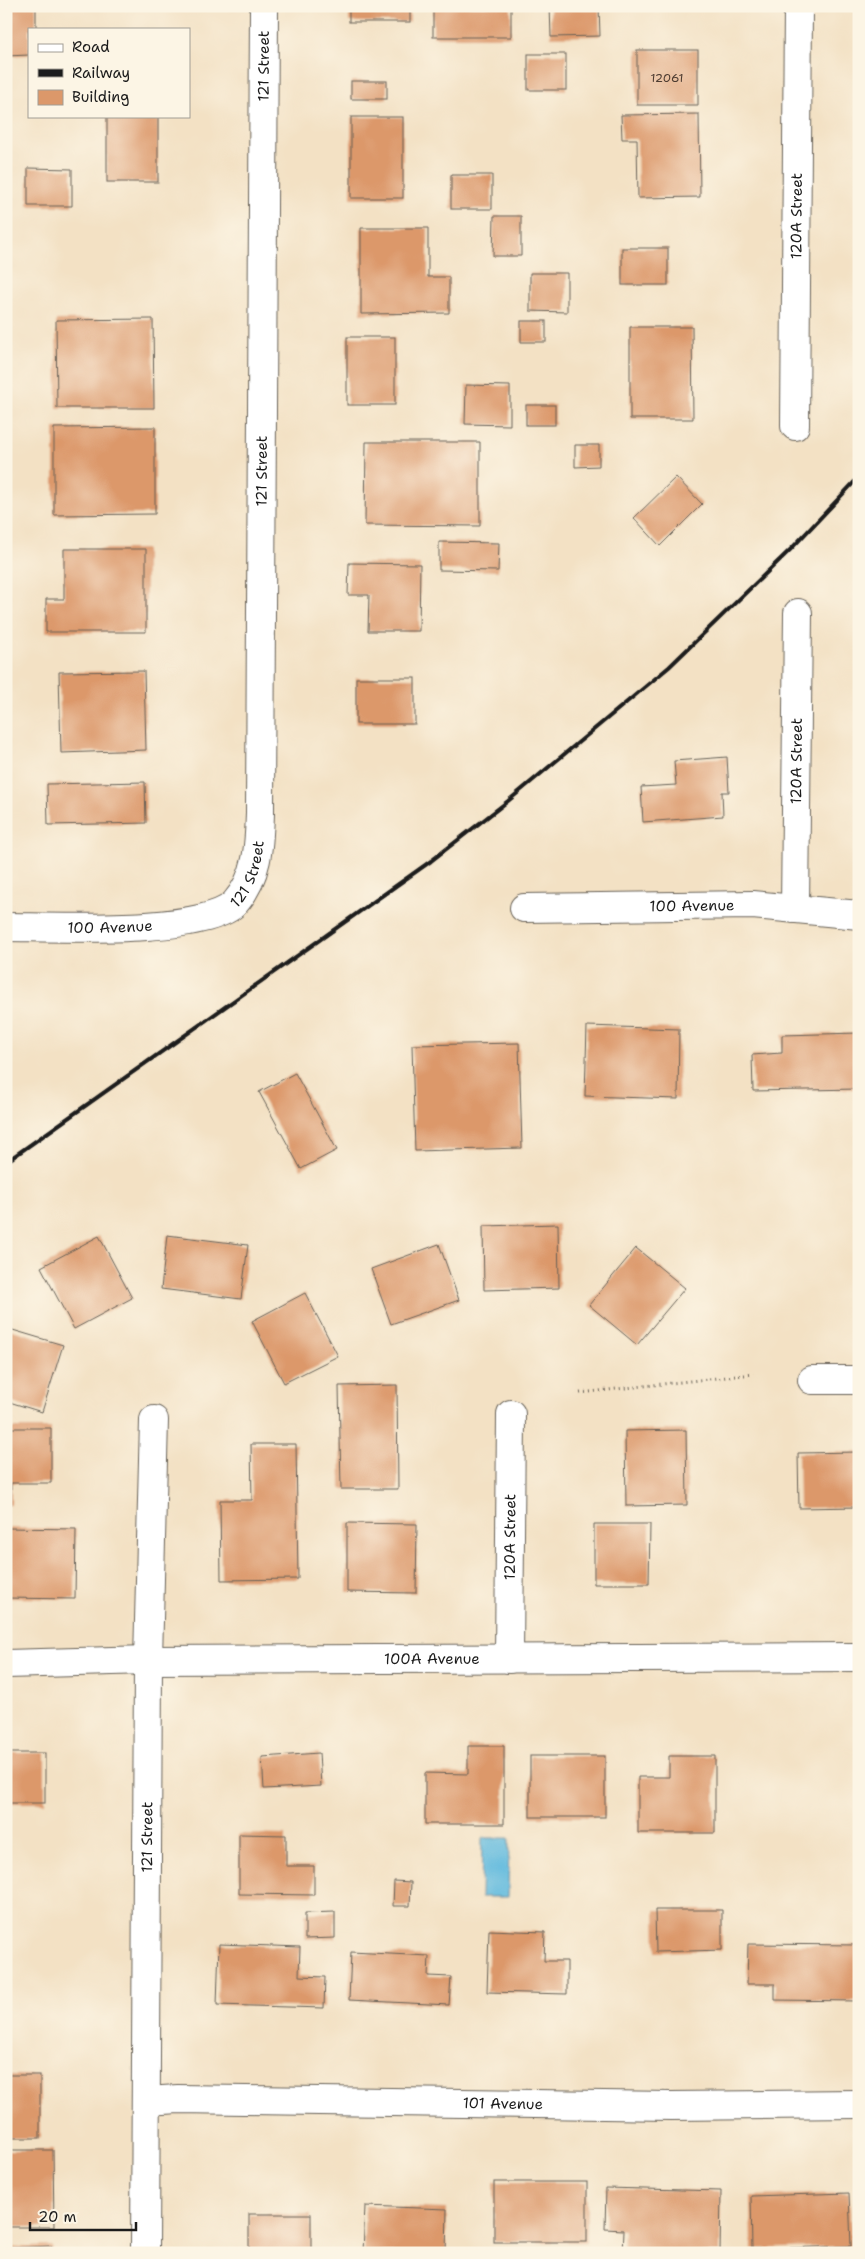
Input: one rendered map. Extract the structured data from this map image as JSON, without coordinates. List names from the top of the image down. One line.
{"streets":{"street":["121 Street","120A Street","100 Avenue","100A Avenue","101 Avenue"]},"crossings":[["121 Street","100 Avenue"],["121 Street","100A Avenue"],["121 Street","101 Avenue"],["120A Street","100 Avenue"],["120A Street","100A Avenue"]],"house_numbers":["12061"],"legend":["Road","Railway","Building"],"scale_bar":"20 m"}
